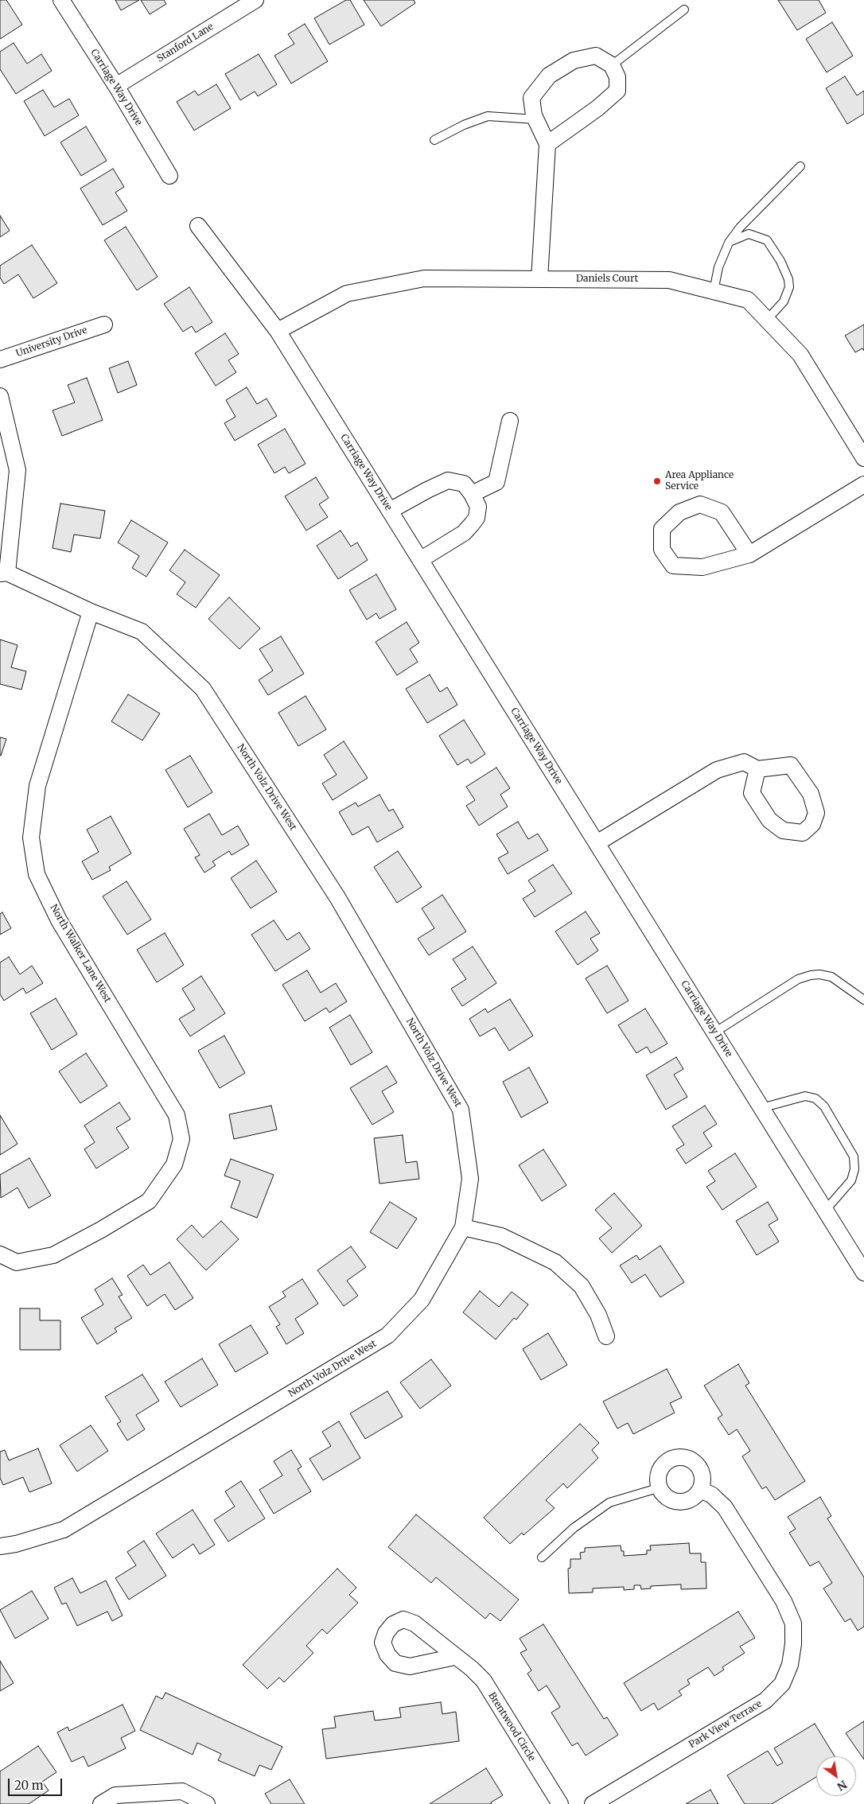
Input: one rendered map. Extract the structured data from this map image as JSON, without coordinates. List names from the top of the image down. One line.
{"streets":{"street":["Stanford Lane","Carriage Way Drive","Daniels Court","University Drive","North Volz Drive West","North Walker Lane West","Park View Terrace","Brentwood Circle"]},"crossings":[["Stanford Lane","Carriage Way Drive"],["Carriage Way Drive","Daniels Court"],["North Volz Drive West","North Walker Lane West"]],"places":["Area Appliance Service"],"scale_bar":"20 m","north":"bottom right"}
